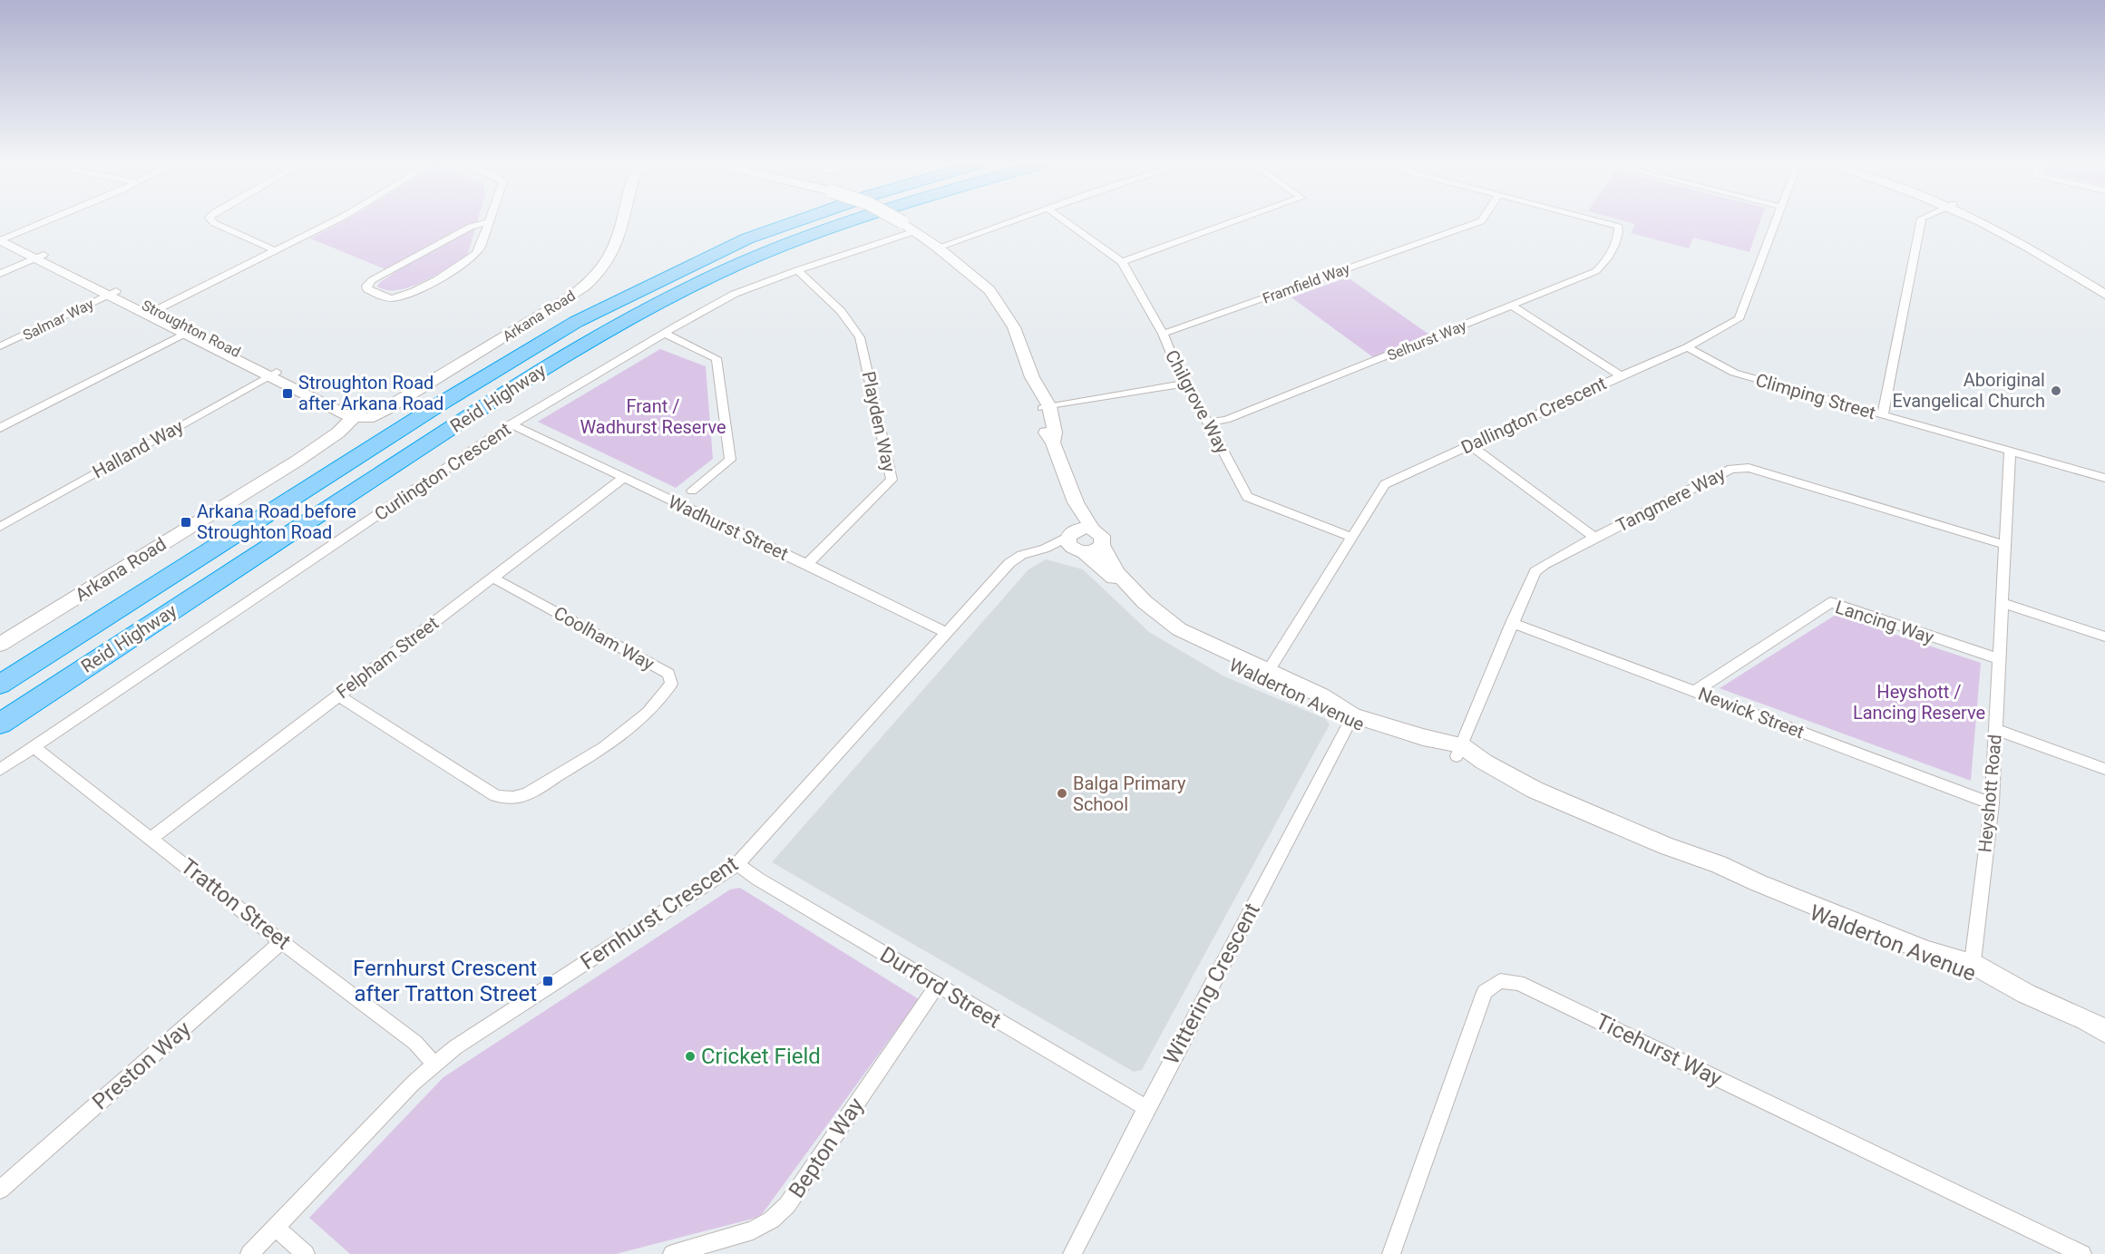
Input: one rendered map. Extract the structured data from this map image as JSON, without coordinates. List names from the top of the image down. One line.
{"streets":{"highway":["Reid Highway"],"street":["Framfield Way","Arkana Road","Salmar Way","Stroughton Road","Selhurst Way","Climping Street","Chilgrove Way","Dallington Crescent","Playden Way","Halland Way","Curlington Crescent","Tangmere Way","Wadhurst Street","Lancing Way","Coolham Way","Felpham Street","Walderton Avenue","Newick Street","Heyshott Road","Tratton Street","Fernhurst Crescent","Wittering Crescent","Durford Street","Ticehurst Way","Preston Way","Bepton Way"]},"crossings":[["Framfield Way","Chilgrove Way"],["Arkana Road","Stroughton Road"],["Salmar Way","Stroughton Road"],["Stroughton Road","Halland Way"],["Selhurst Way","Chilgrove Way"],["Climping Street","Dallington Crescent"],["Climping Street","Heyshott Road"],["Chilgrove Way","Dallington Crescent"],["Dallington Crescent","Walderton Avenue"],["Playden Way","Curlington Crescent"],["Playden Way","Wadhurst Street"],["Curlington Crescent","Wadhurst Street"],["Curlington Crescent","Tratton Street"],["Tangmere Way","Walderton Avenue"],["Tangmere Way","Newick Street"],["Tangmere Way","Heyshott Road"],["Wadhurst Street","Felpham Street"],["Wadhurst Street","Fernhurst Crescent"],["Lancing Way","Newick Street"],["Lancing Way","Heyshott Road"],["Coolham Way","Felpham Street"],["Felpham Street","Tratton Street"],["Walderton Avenue","Heyshott Road"],["Walderton Avenue","Fernhurst Crescent"],["Walderton Avenue","Wittering Crescent"],["Newick Street","Heyshott Road"],["Tratton Street","Fernhurst Crescent"],["Tratton Street","Preston Way"],["Fernhurst Crescent","Durford Street"],["Wittering Crescent","Durford Street"],["Durford Street","Bepton Way"]],"parks":["Frant / Wadhurst Reserve","Heyshott / Lancing Reserve"],"places":{"other":["Aboriginal Evangelical Church","Balga Primary School","Cricket Field"],"transit":["Stroughton Road after Arkana Road","Arkana Road before Stroughton Road","Fernhurst Crescent after Tratton Street"]}}
